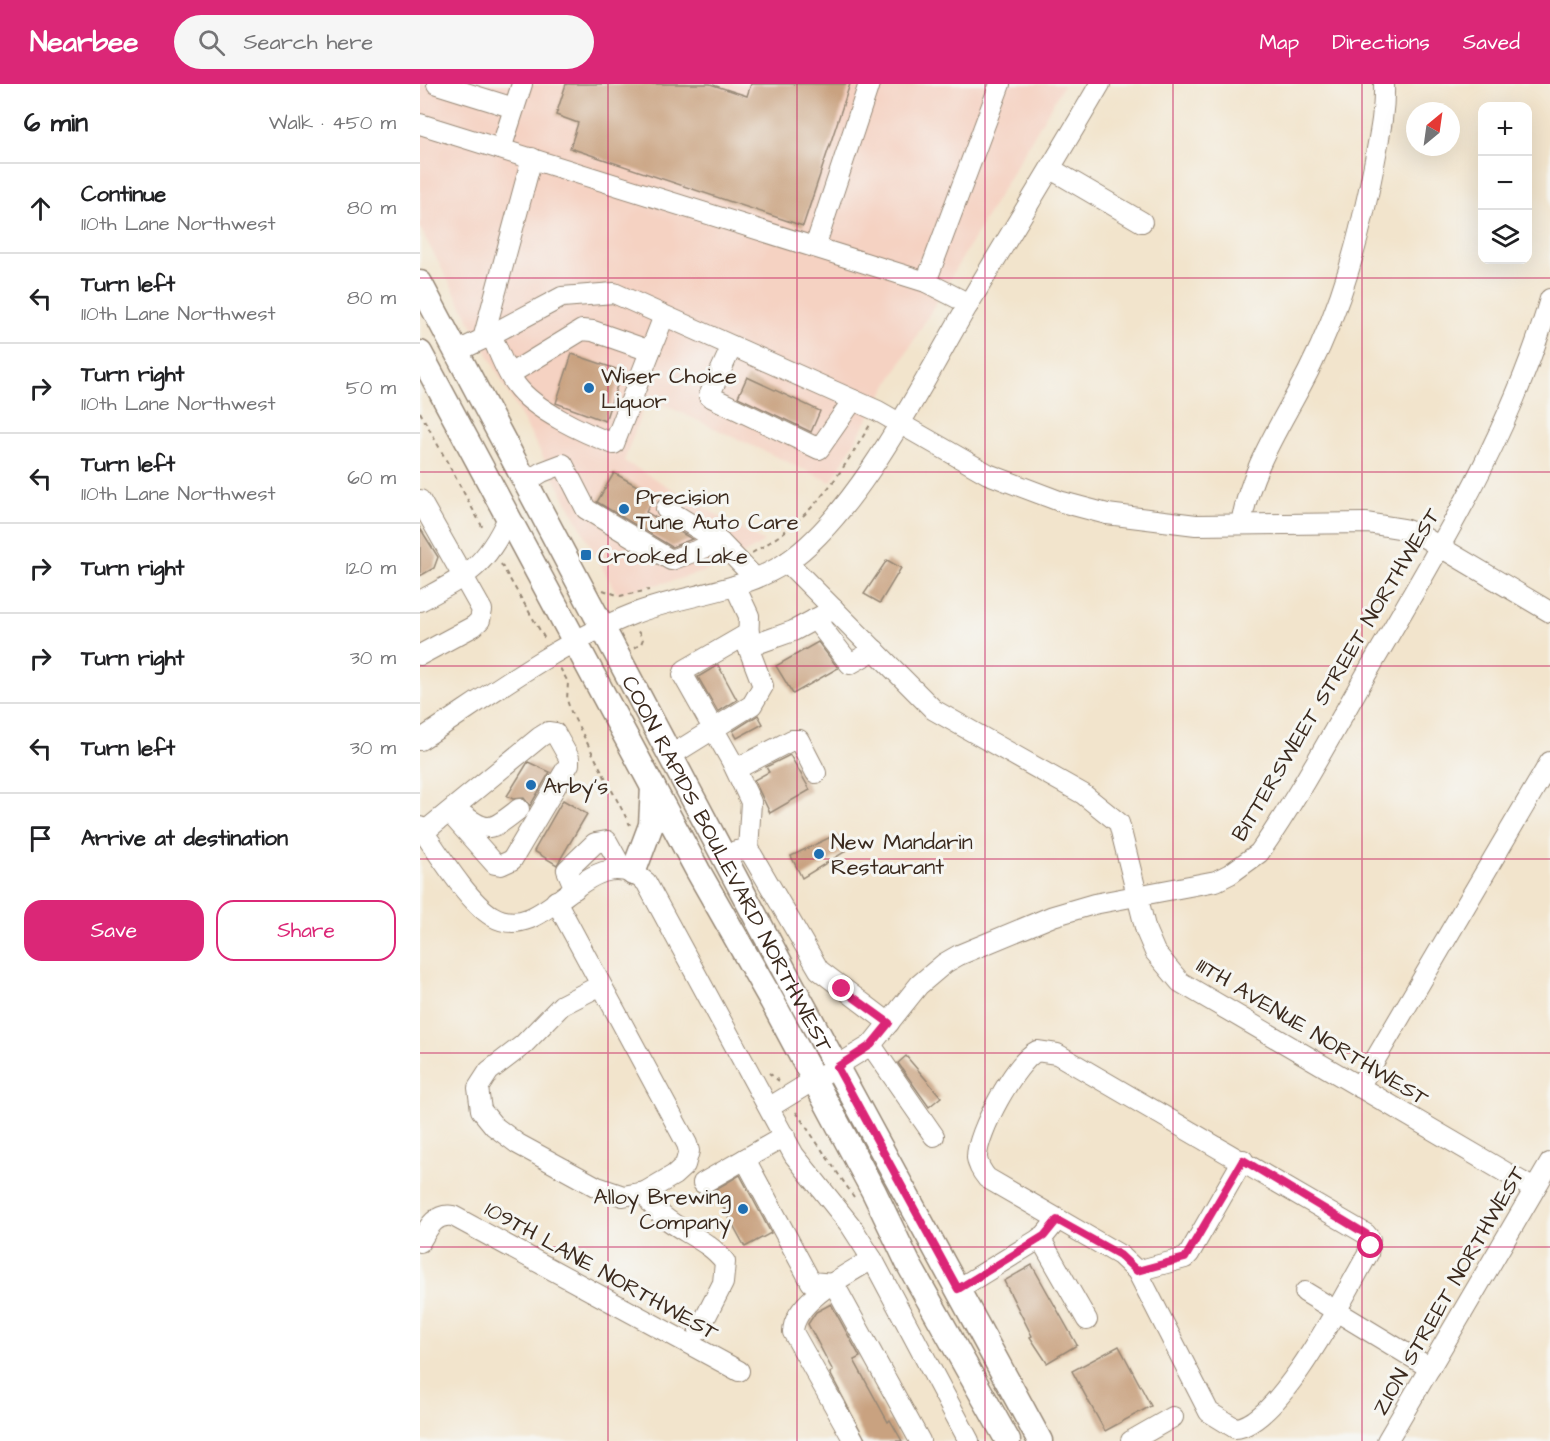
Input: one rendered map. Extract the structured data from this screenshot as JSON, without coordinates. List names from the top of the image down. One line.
{"streets":{"main road":["COON RAPIDS BOULEVARD NORTHWEST"],"street":["BITTERSWEET STREET NORTHWEST","111TH AVENUE NORTHWEST","109TH LANE NORTHWEST","ZION STREET NORTHWEST"]},"crossings":[["BITTERSWEET STREET NORTHWEST","COON RAPIDS BOULEVARD NORTHWEST"],["BITTERSWEET STREET NORTHWEST","111TH AVENUE NORTHWEST"],["111TH AVENUE NORTHWEST","ZION STREET NORTHWEST"]],"places":{"other":["Wiser Choice Liquor","Precision Tune Auto Care","Arby's","New Mandarin Restaurant","Alloy Brewing Company"],"transit":["Crooked Lake"]},"north":"top right","page":{"header":"Nearbee","search":"Search here","nav":["Map","Directions","Saved"],"heading":["6 min","Walk · 450 m"],"map_buttons":["+","−"],"list":[["Continue","110th Lane Northwest","80 m"],["Turn left","110th Lane Northwest","80 m"],["Turn right","110th Lane Northwest","50 m"],["Turn left","110th Lane Northwest","60 m"],["Turn right","120 m"],["Turn right","30 m"],["Turn left","30 m"],"Arrive at destination"],"buttons":["Save","Share"]}}
